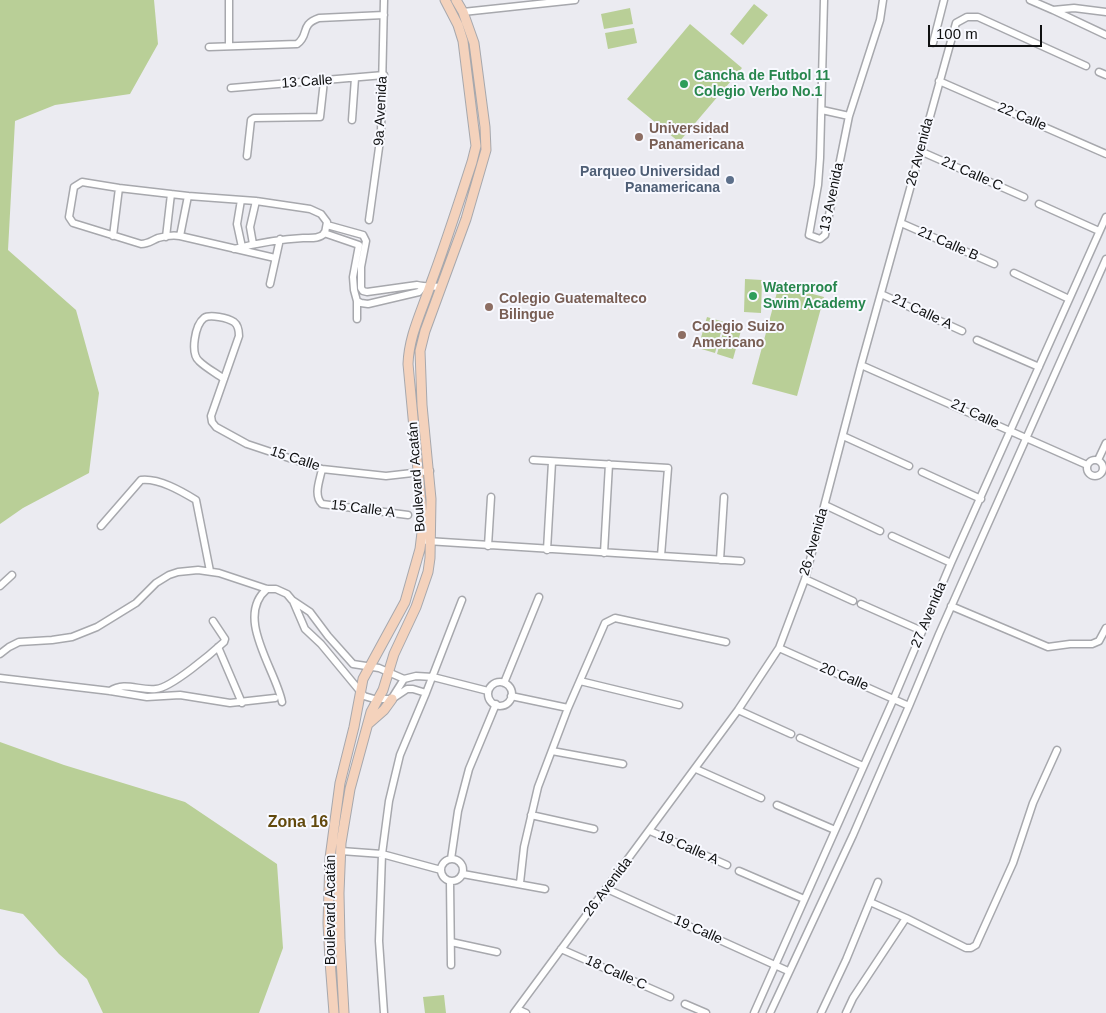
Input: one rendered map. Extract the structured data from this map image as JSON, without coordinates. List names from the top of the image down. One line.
{"streets":{"main road":["Boulevard Acatán"],"street":["13 Calle","9a Avenida","22 Calle","26 Avenida","21 Calle C","13 Avenida","21 Calle B","21 Calle A","21 Calle","15 Calle","15 Calle A","27 Avenida","20 Calle","19 Calle A","19 Calle","18 Calle C"]},"crossings":[["13 Calle","9a Avenida"],["22 Calle","26 Avenida"],["26 Avenida","21 Calle C"],["26 Avenida","21 Calle B"],["26 Avenida","21 Calle A"],["26 Avenida","21 Calle"],["26 Avenida","20 Calle"],["26 Avenida","19 Calle A"],["26 Avenida","19 Calle"],["26 Avenida","18 Calle C"],["21 Calle","27 Avenida"],["15 Calle","Boulevard Acatán"],["15 Calle","15 Calle A"],["27 Avenida","20 Calle"],["27 Avenida","19 Calle"]],"districts":["Zona 16"],"places":["Cancha de Futbol 11 Colegio Verbo No.1","Universidad Panamericana","Parqueo Universidad Panamericana","Waterproof Swim Academy","Colegio Guatemalteco Bilingue","Colegio Suizo Americano"],"scale_bar":"100 m"}
